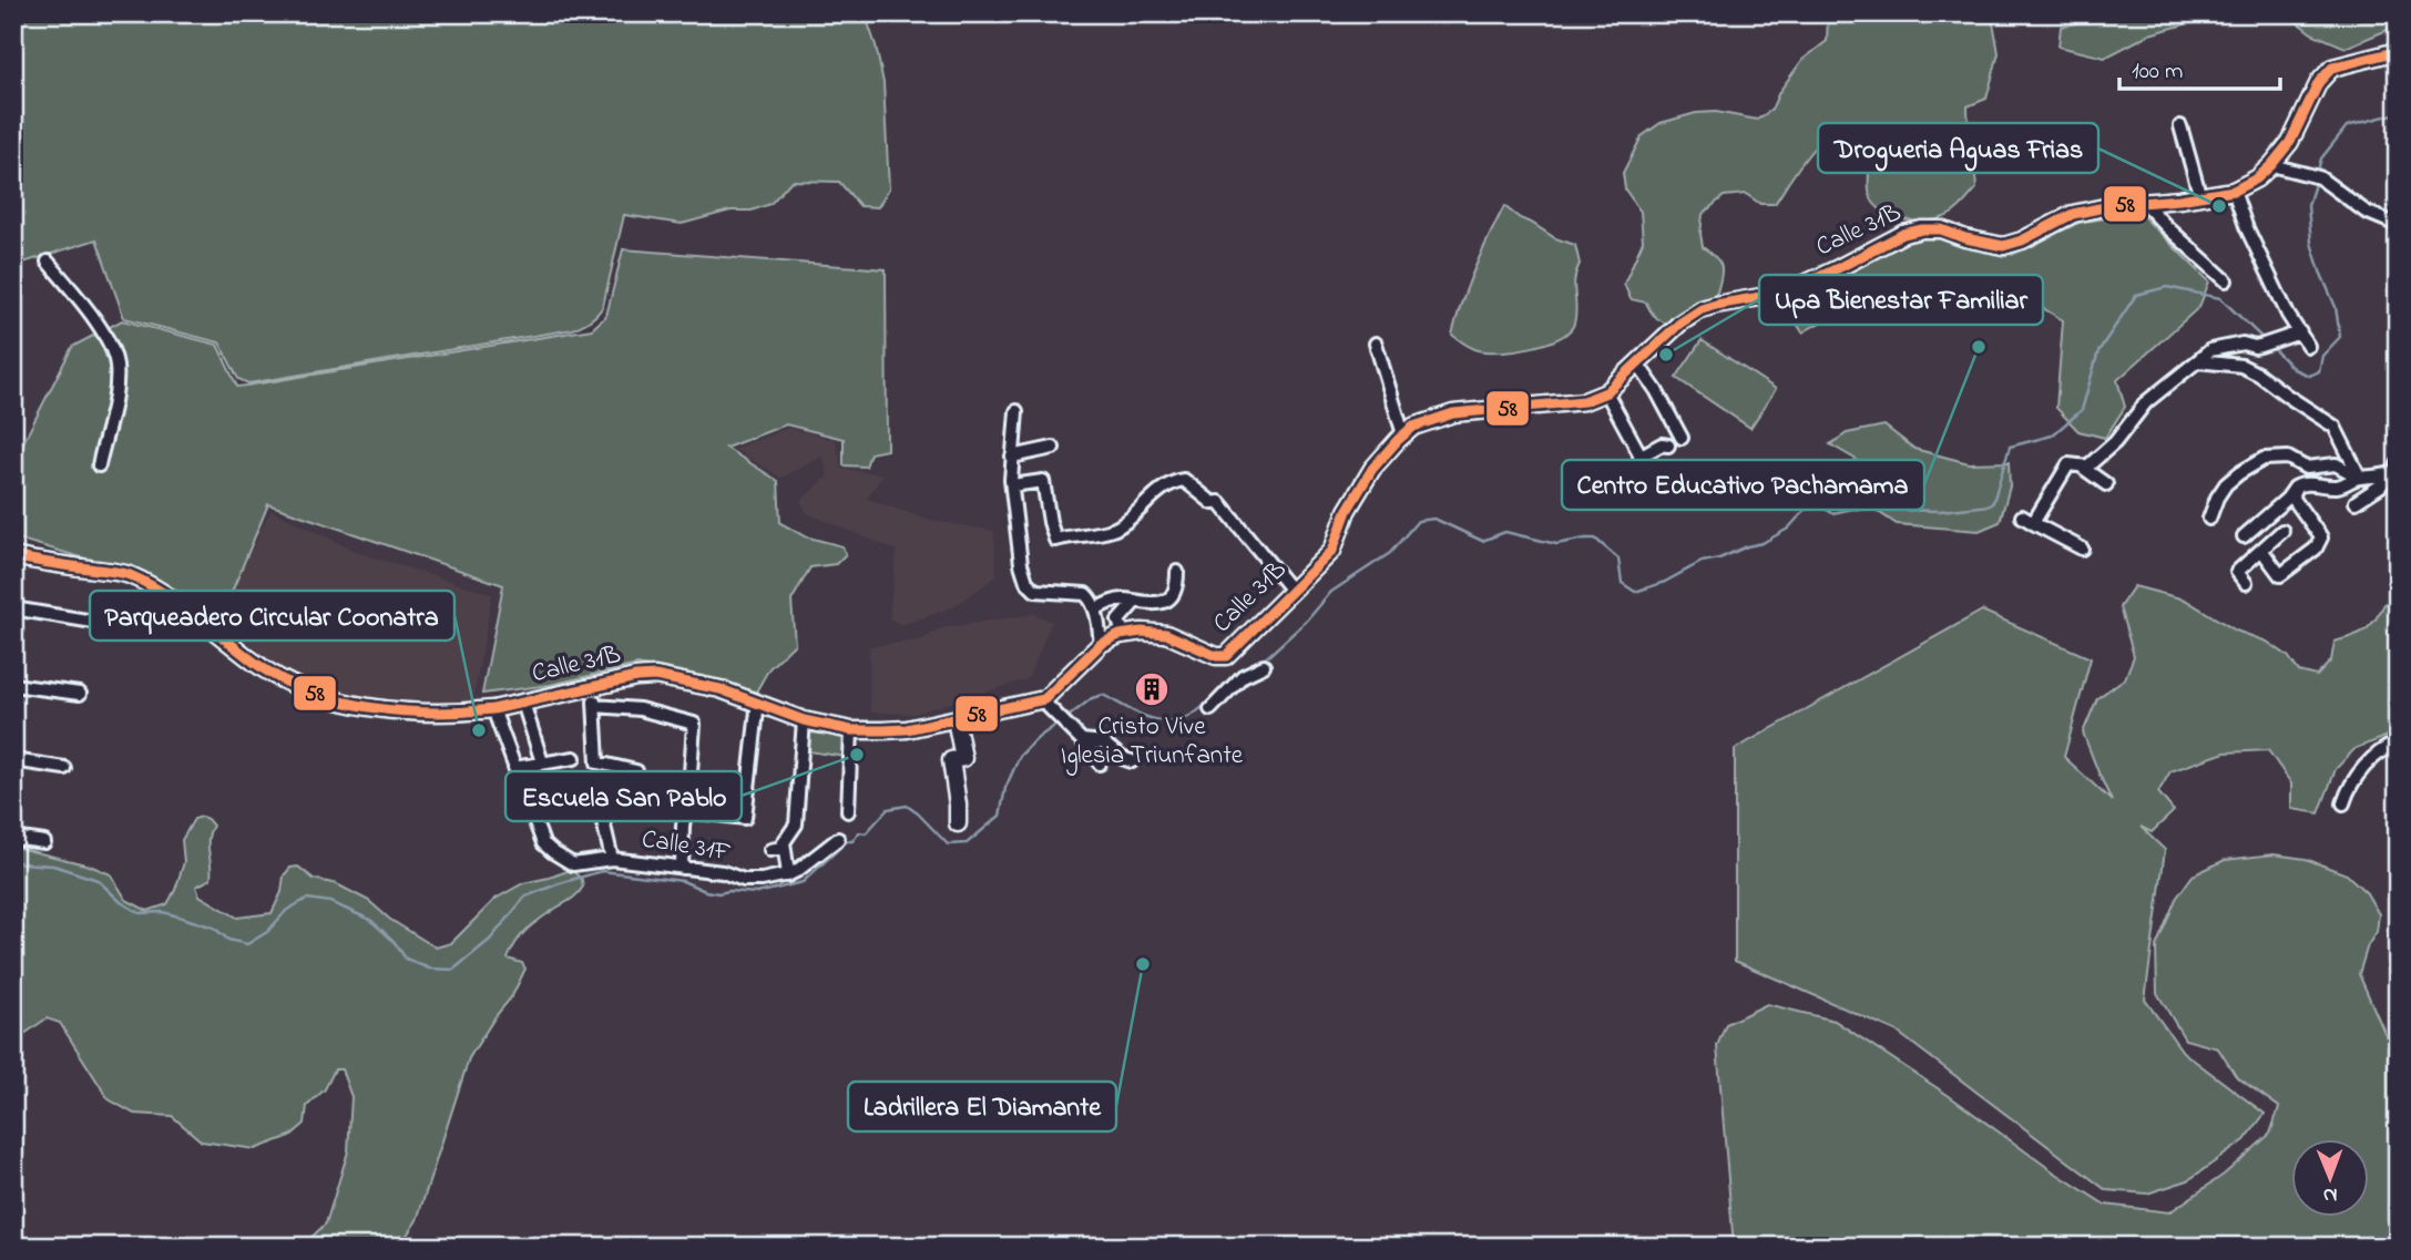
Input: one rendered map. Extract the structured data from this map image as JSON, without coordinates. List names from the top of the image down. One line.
{"streets":{"street":["Calle 31B","Calle 31F"]},"places":{"other":["Drogueria Aguas Frias","Centro Educativo Pachamama","Upa Bienestar Familiar","Parqueadero Circular Coonatra","Escuela San Pablo","Ladrillera El Diamante"],"building":["Cristo Vive Iglesia Triunfante"]},"lines":["transit line 58"],"scale_bar":"100 m","north":"bottom"}
